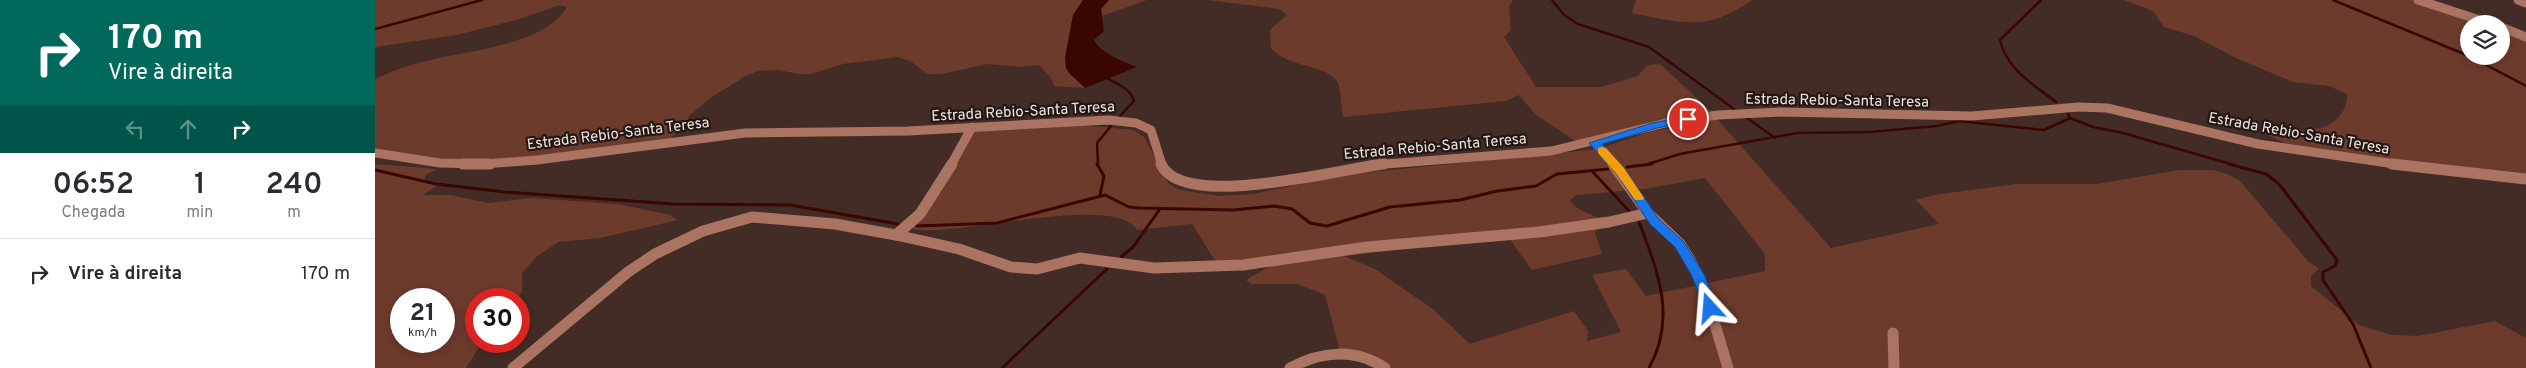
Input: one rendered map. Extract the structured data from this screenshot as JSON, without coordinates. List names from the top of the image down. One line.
{"streets":{"street":["Estrada Rebio-Santa Teresa"]},"page":{"turn":["170 m","Vire à direita"],"eta":["06:52","Chegada","1","min","240","m"],"list":[{"name":"Vire à direita","value":"170 m"}],"speed":"21 km/h","limit":"30"}}
